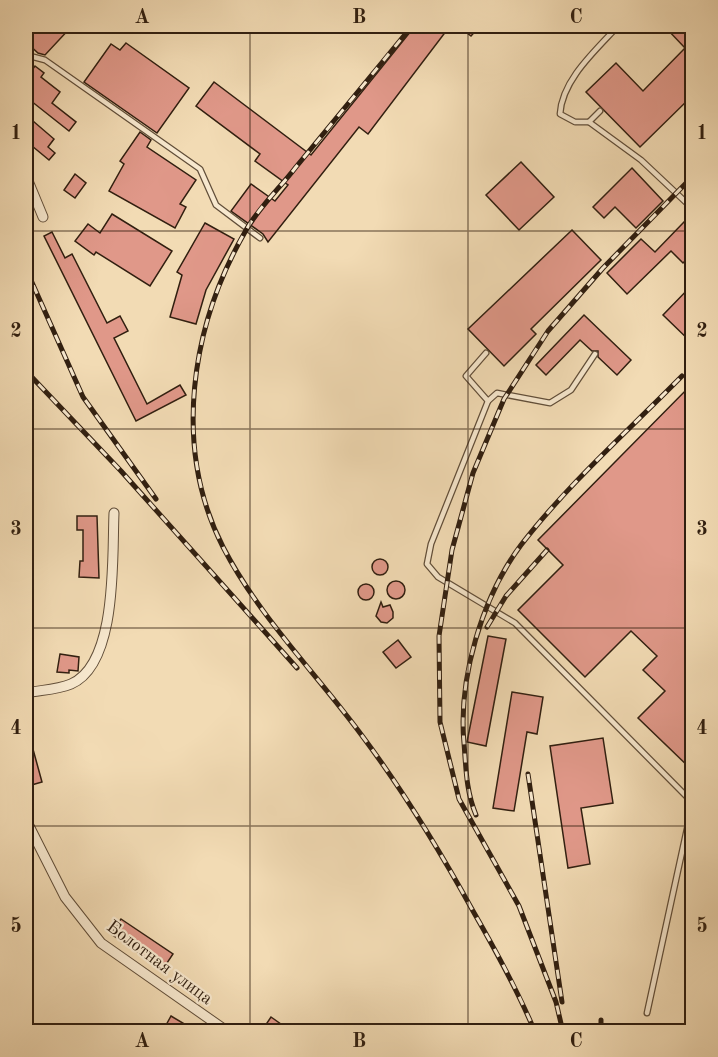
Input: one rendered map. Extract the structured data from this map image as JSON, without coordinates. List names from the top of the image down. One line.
{"streets":{"street":["Болотная улица"]},"grid":{"columns":["A","B","C"],"rows":["1","2","3","4","5"]}}
